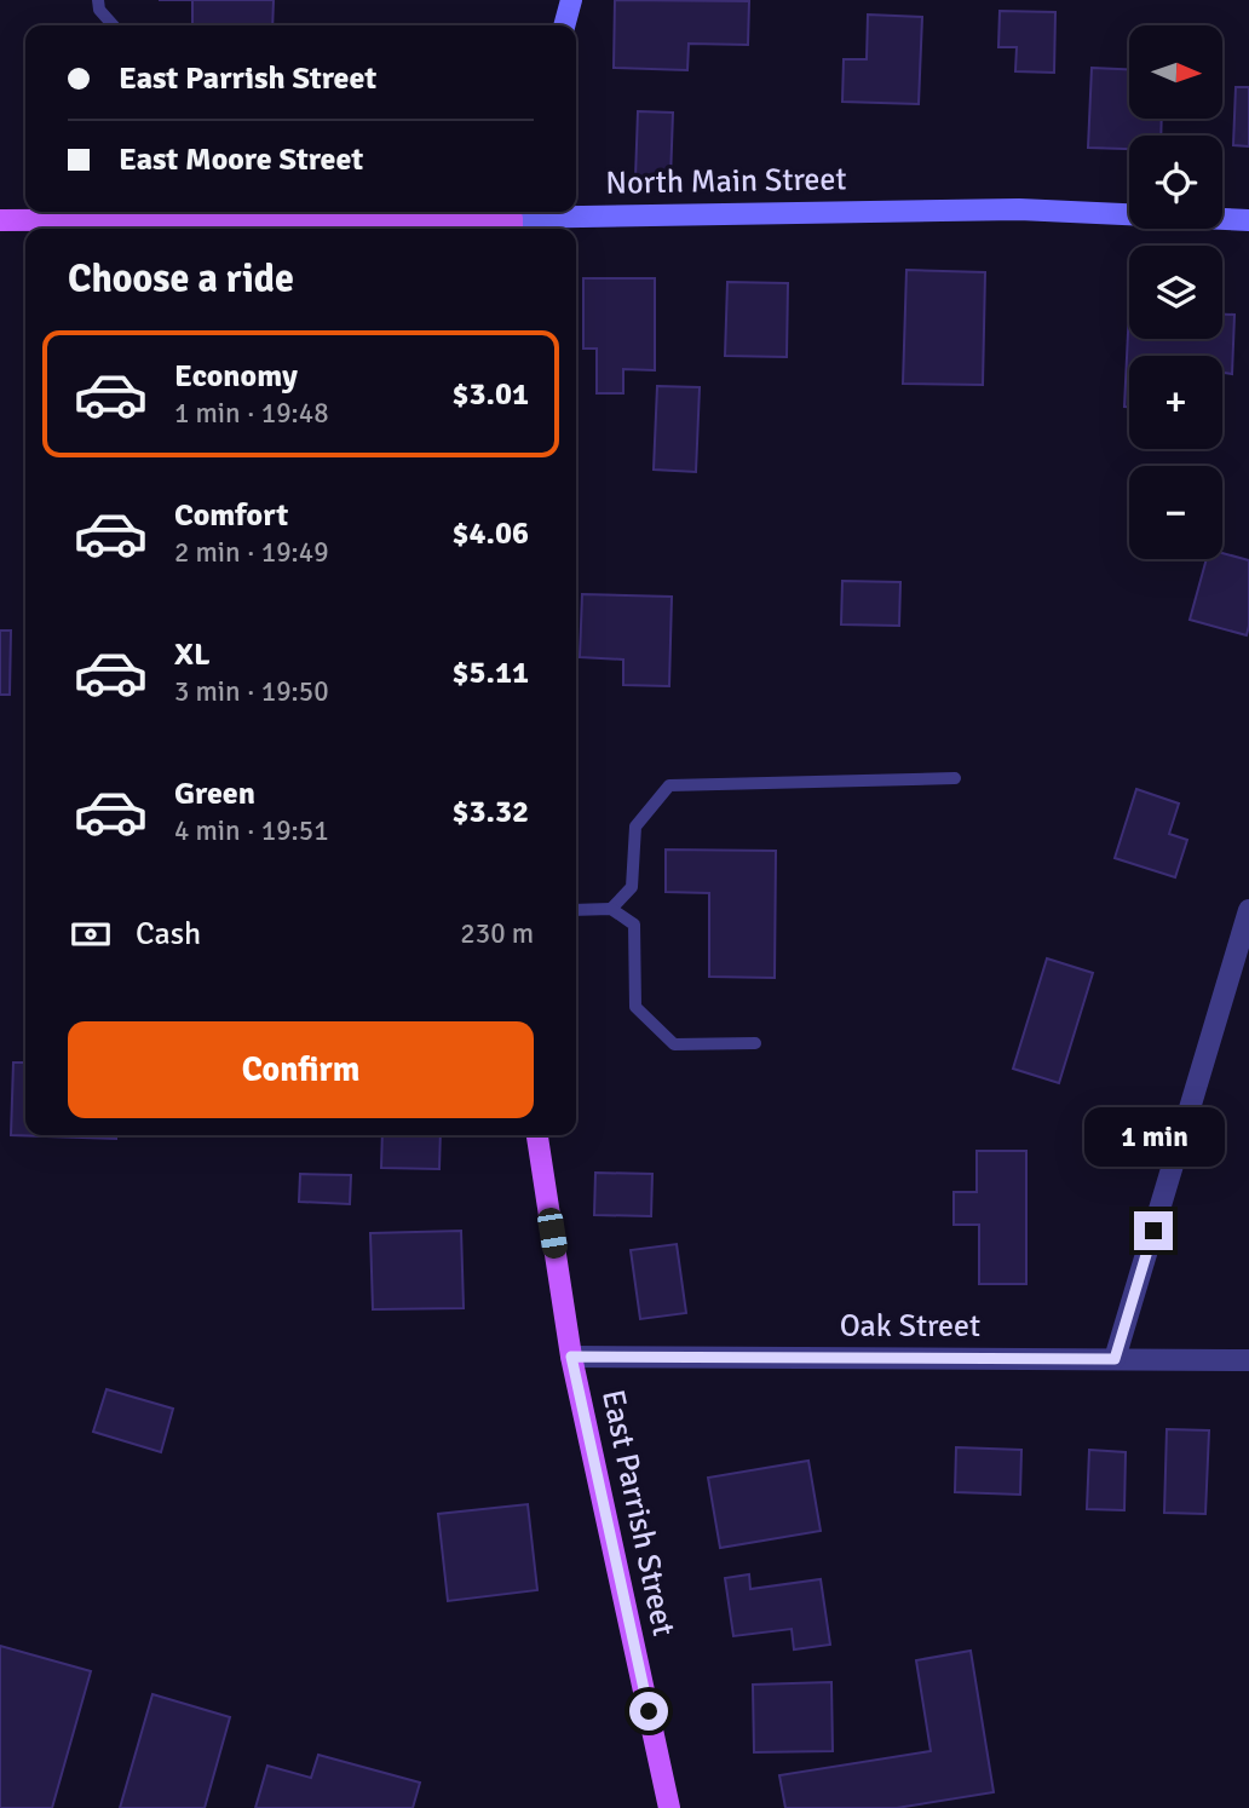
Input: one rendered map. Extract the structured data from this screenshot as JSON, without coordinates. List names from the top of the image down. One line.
{"streets":{"main road":["North Main Street","East Parrish Street"],"street":["Oak Street"]},"crossings":[["Oak Street","East Parrish Street"]],"north":"right","page":{"map_buttons":["+","−"],"banner":["East Parrish Street","East Moore Street"],"heading":"Choose a ride","list":[{"name":"Economy","note":"1 min · 19:48","value":"$3.01"},{"name":"Comfort","note":"2 min · 19:49","value":"$4.06"},{"name":"XL","note":"3 min · 19:50","value":"$5.11"},{"name":"Green","note":"4 min · 19:51","value":"$3.32"}],"pay":["Cash","230 m"],"buttons":"Confirm","bubble":"1 min"}}
